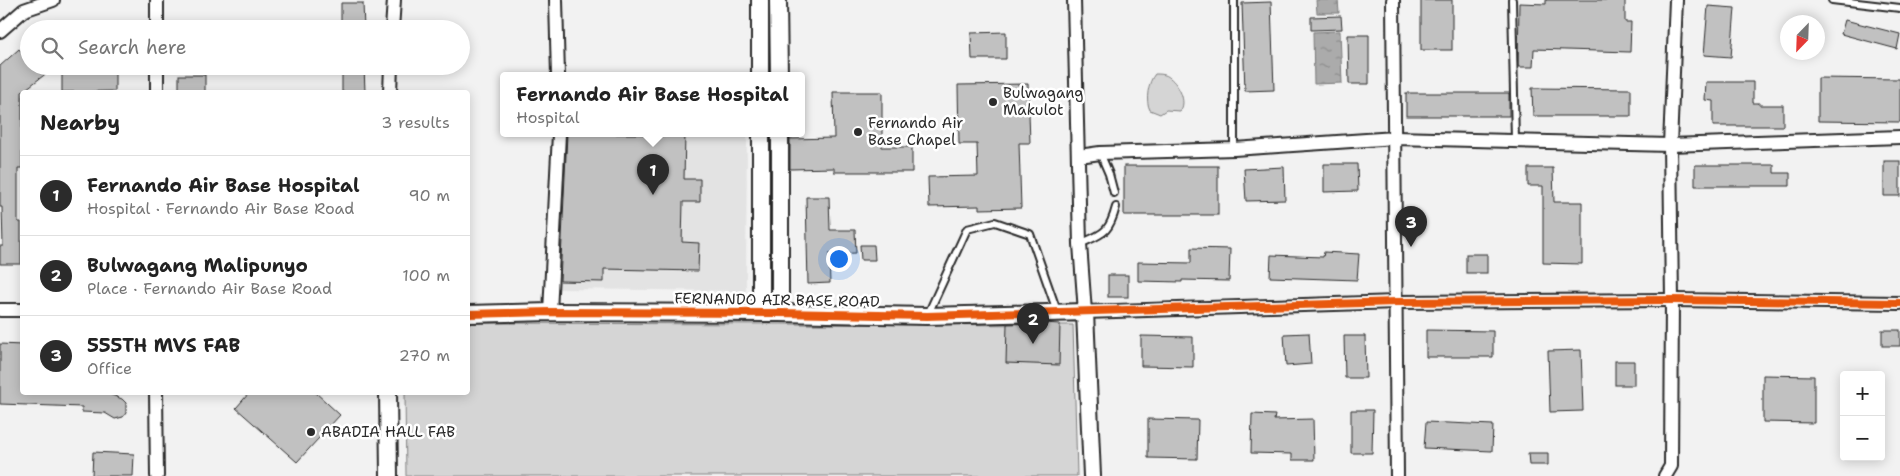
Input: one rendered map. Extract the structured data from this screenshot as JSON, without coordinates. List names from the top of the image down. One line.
{"streets":{"street":["FERNANDO AIR BASE ROAD"]},"places":["Bulwagang Makulot","Fernando Air Base Chapel","ABADIA HALL FAB"],"north":"bottom left","page":{"search":"Search here","popup":["Fernando Air Base Hospital","Hospital"],"heading":["Nearby","3 results"],"pins":["1","3","2"],"list":[{"mark":"1","name":"Fernando Air Base Hospital","note":"Hospital · Fernando Air Base Road","value":"90 m"},{"mark":"2","name":"Bulwagang Malipunyo","note":"Place · Fernando Air Base Road","value":"100 m"},{"mark":"3","name":"555TH MVS FAB","note":"Office","value":"270 m"}],"map_buttons":["+","−"]}}
